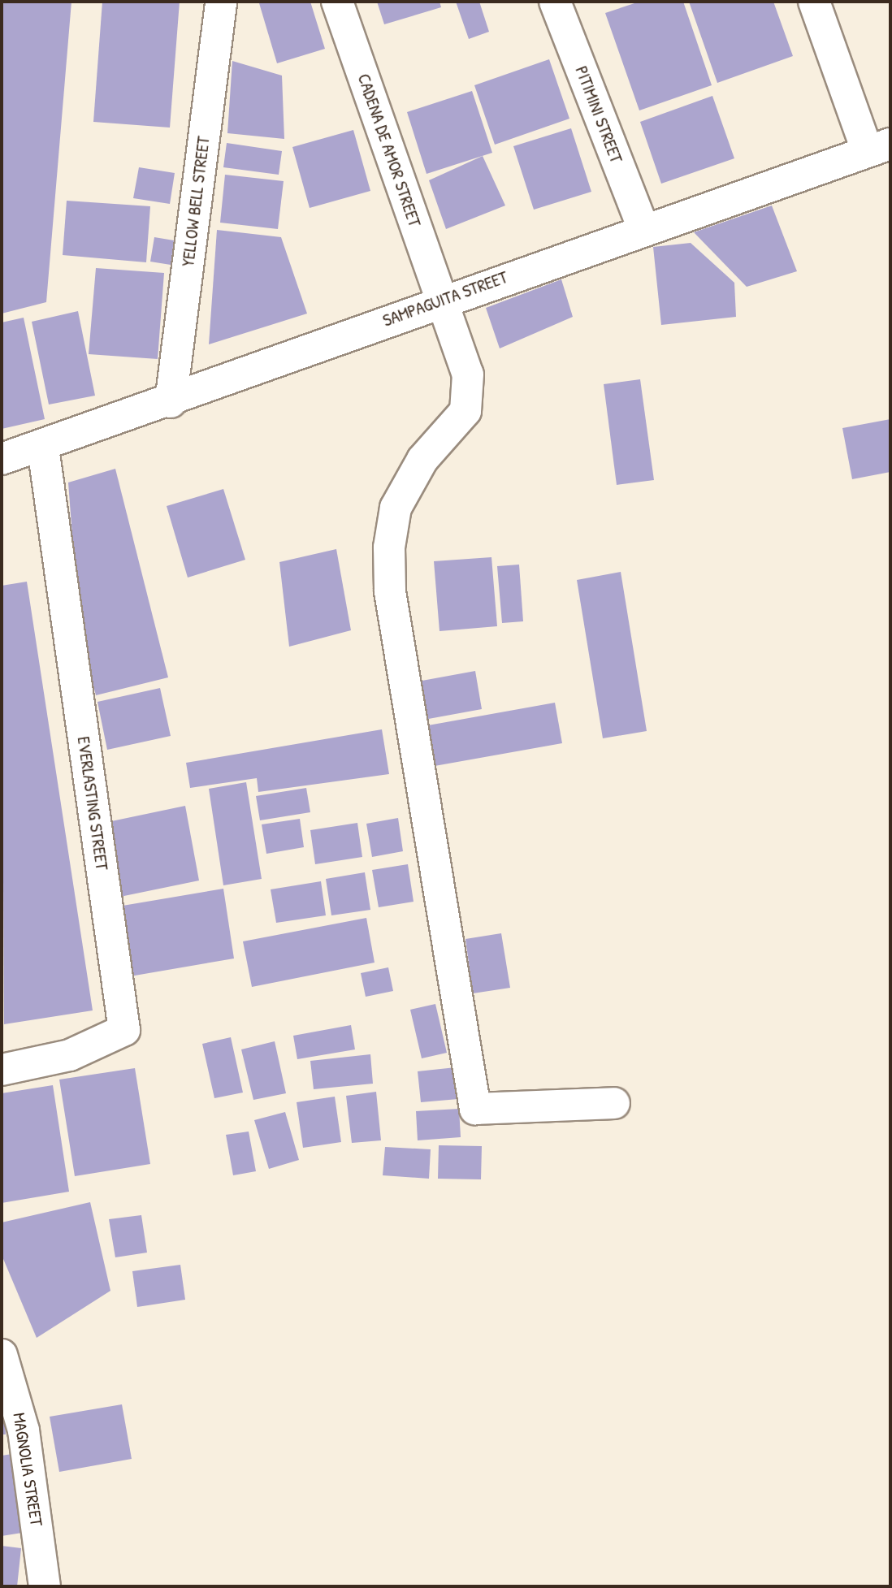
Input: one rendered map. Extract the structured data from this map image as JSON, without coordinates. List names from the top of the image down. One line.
{"streets":{"street":["PITIMINI STREET","CADENA DE AMOR STREET","YELLOW BELL STREET","SAMPAGUITA STREET","EVERLASTING STREET","MAGNOLIA STREET"]},"crossings":[["PITIMINI STREET","SAMPAGUITA STREET"],["CADENA DE AMOR STREET","SAMPAGUITA STREET"],["YELLOW BELL STREET","SAMPAGUITA STREET"],["SAMPAGUITA STREET","EVERLASTING STREET"]]}
